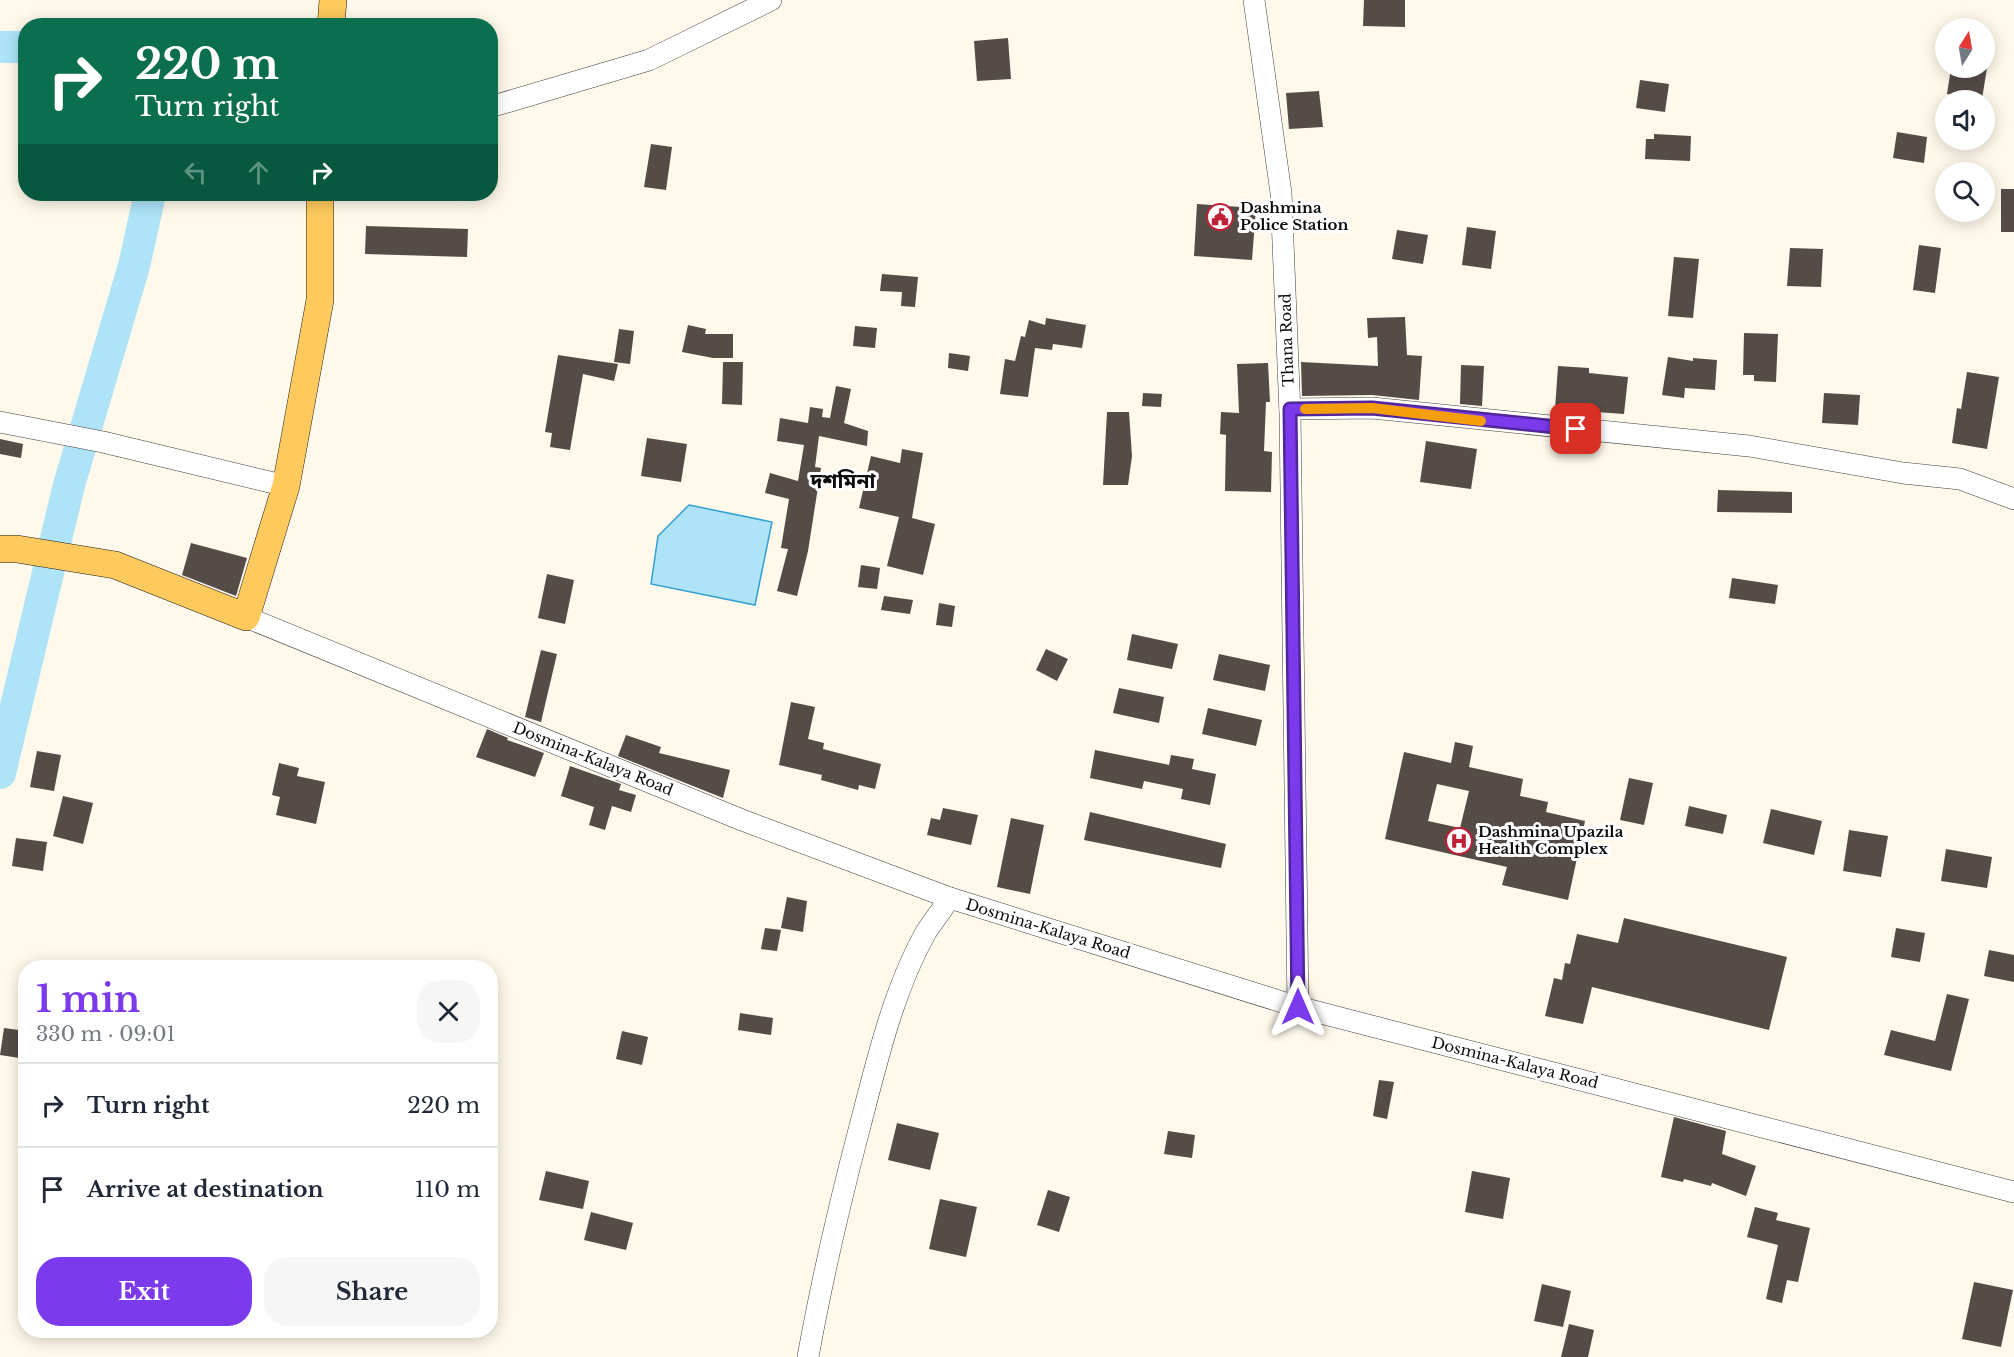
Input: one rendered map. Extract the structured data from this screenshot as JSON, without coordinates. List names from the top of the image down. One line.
{"streets":{"main road":["Dosmina-Kalaya Road"],"street":["Thana Road"]},"crossings":[["Thana Road","Dosmina-Kalaya Road"]],"districts":["দশমিনা"],"places":{"public building":["Dashmina Police Station"],"hospital":["Dashmina Upazila Health Complex"]},"north":"top","page":{"turn":["220 m","Turn right"],"heading":["1 min","330 m · 09:01"],"list":[{"name":"Turn right","value":"220 m"},{"name":"Arrive at destination","value":"110 m"}],"buttons":["Exit","Share"]}}
